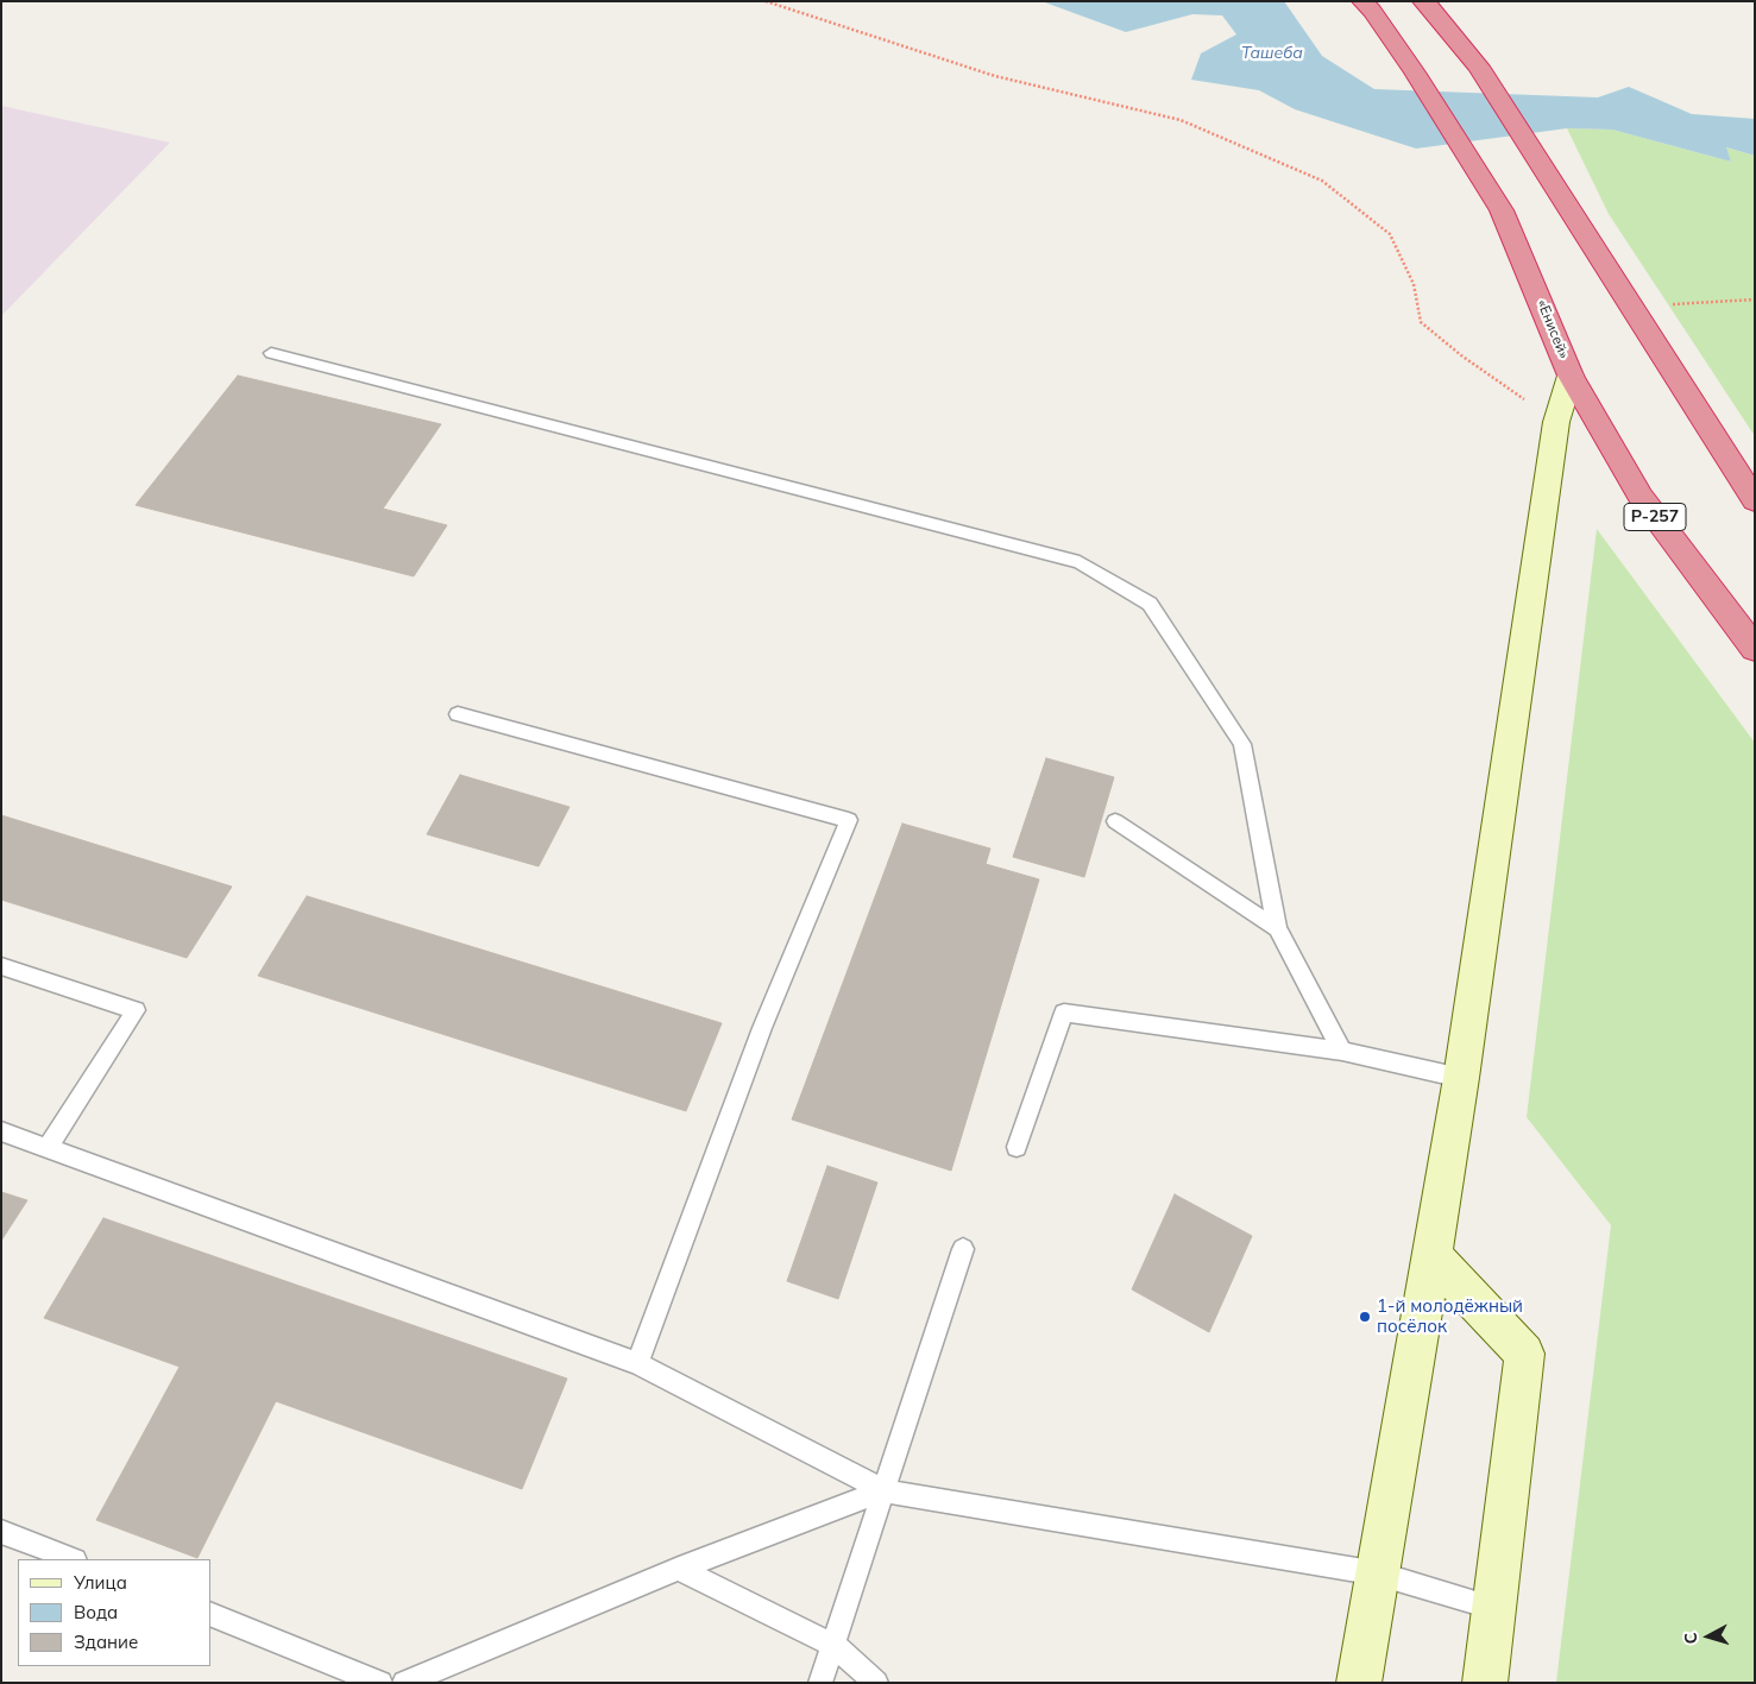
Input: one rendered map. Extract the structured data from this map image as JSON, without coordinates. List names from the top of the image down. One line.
{"streets":{"highway":["«Енисей»","Р-257"]},"water":["Ташеба"],"places":["1-й молодёжный посёлок"],"legend":["Улица","Вода","Здание"],"north":"left"}
